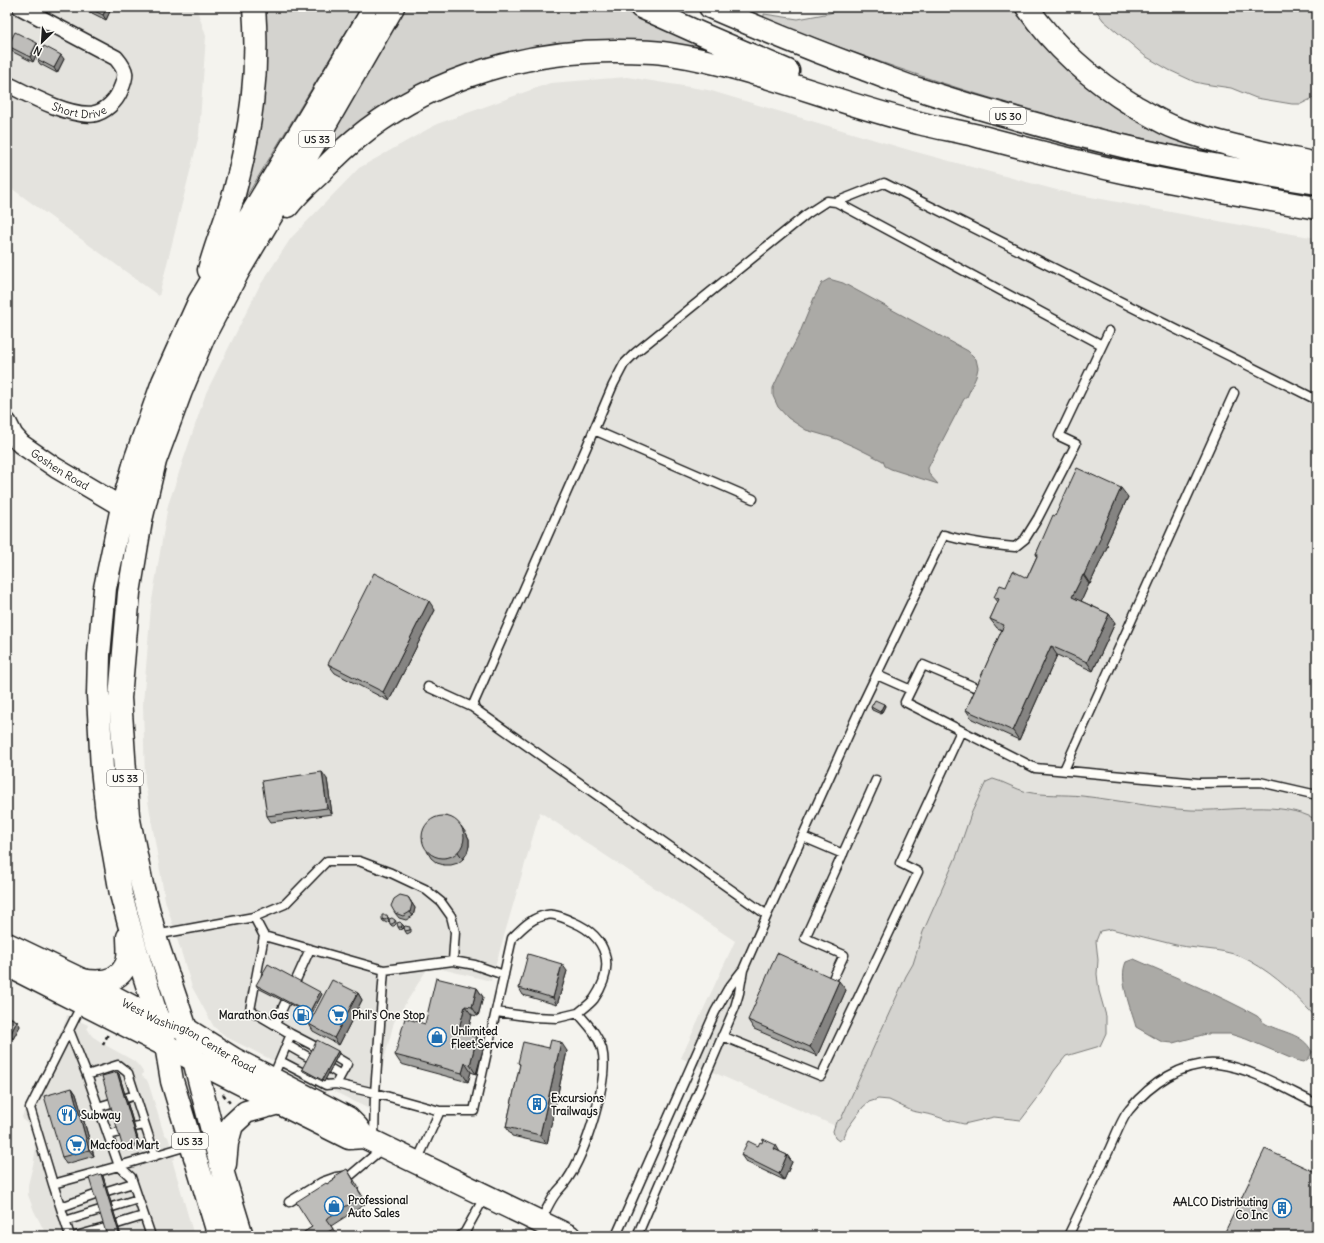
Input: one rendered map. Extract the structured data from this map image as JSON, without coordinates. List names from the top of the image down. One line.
{"streets":{"main road":["US 30","US 33","West Washington Center Road"],"street":["Short Drive","Goshen Road"]},"crossings":[["US 33","Goshen Road"],["US 33","West Washington Center Road"]],"places":{"fuel station":["Marathon Gas"],"supermarket":["Phil's One Stop","Macfood Mart"],"shop":["Unlimited Fleet Service","Professional Auto Sales"],"building":["Excursions Trailways","AALCO Distributing Co Inc"],"restaurant":["Subway"]},"north":"bottom left"}
